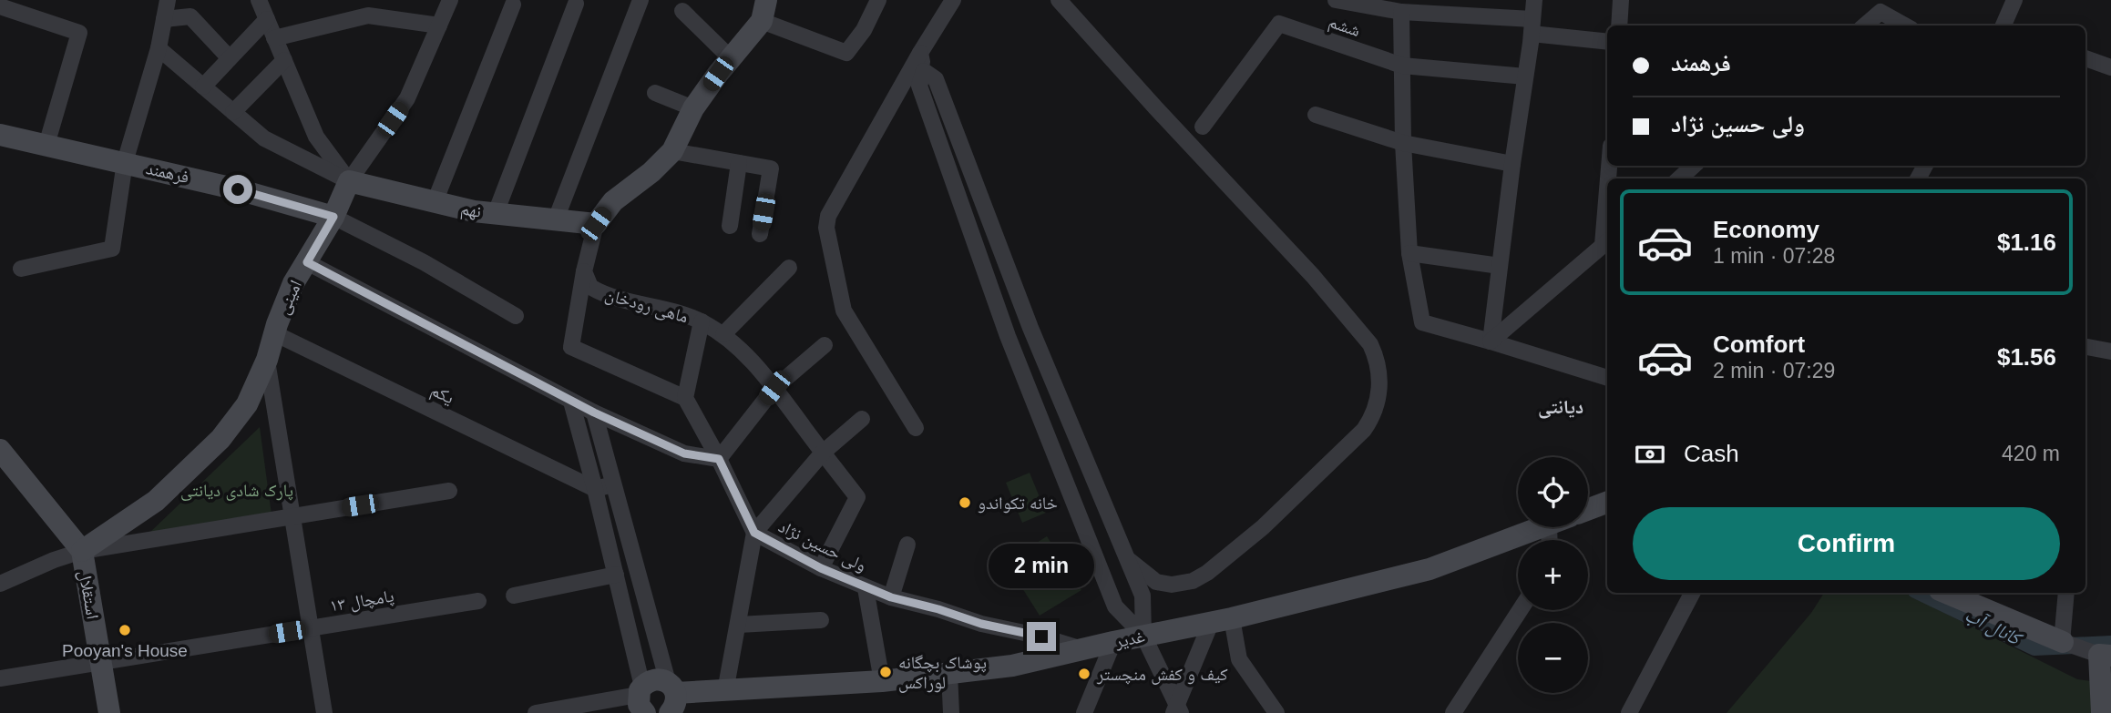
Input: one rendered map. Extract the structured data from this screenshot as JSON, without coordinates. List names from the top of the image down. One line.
{"streets":{"main road":["فرهمند","نهم","امینی","استقلال","غدیر"],"street":["ششم","ماهی رودخان","یکم","ولی حسین نژاد","پامچال ۱۳"]},"crossings":[["فرهمند","امینی"],["نهم","امینی"],["امینی","یکم"],["امینی","استقلال"],["ماهی رودخان","ولی حسین نژاد"],["ولی حسین نژاد","غدیر"],["استقلال","پامچال ۱۳"]],"districts":["دیانتی"],"water":["کانال آب"],"parks":["پارک شادی دیانتی"],"places":["خانه تکواندو","Pooyan's House","پوشاک بچگانه لوراکس","کیف و کفش منچستر"],"page":{"banner":["فرهمند","ولی حسین نژاد"],"list":[{"name":"Economy","note":"1 min · 07:28","value":"$1.16"},{"name":"Comfort","note":"2 min · 07:29","value":"$1.56"}],"pay":["Cash","420 m"],"map_buttons":["+","−"],"buttons":"Confirm","bubble":"2 min"}}
